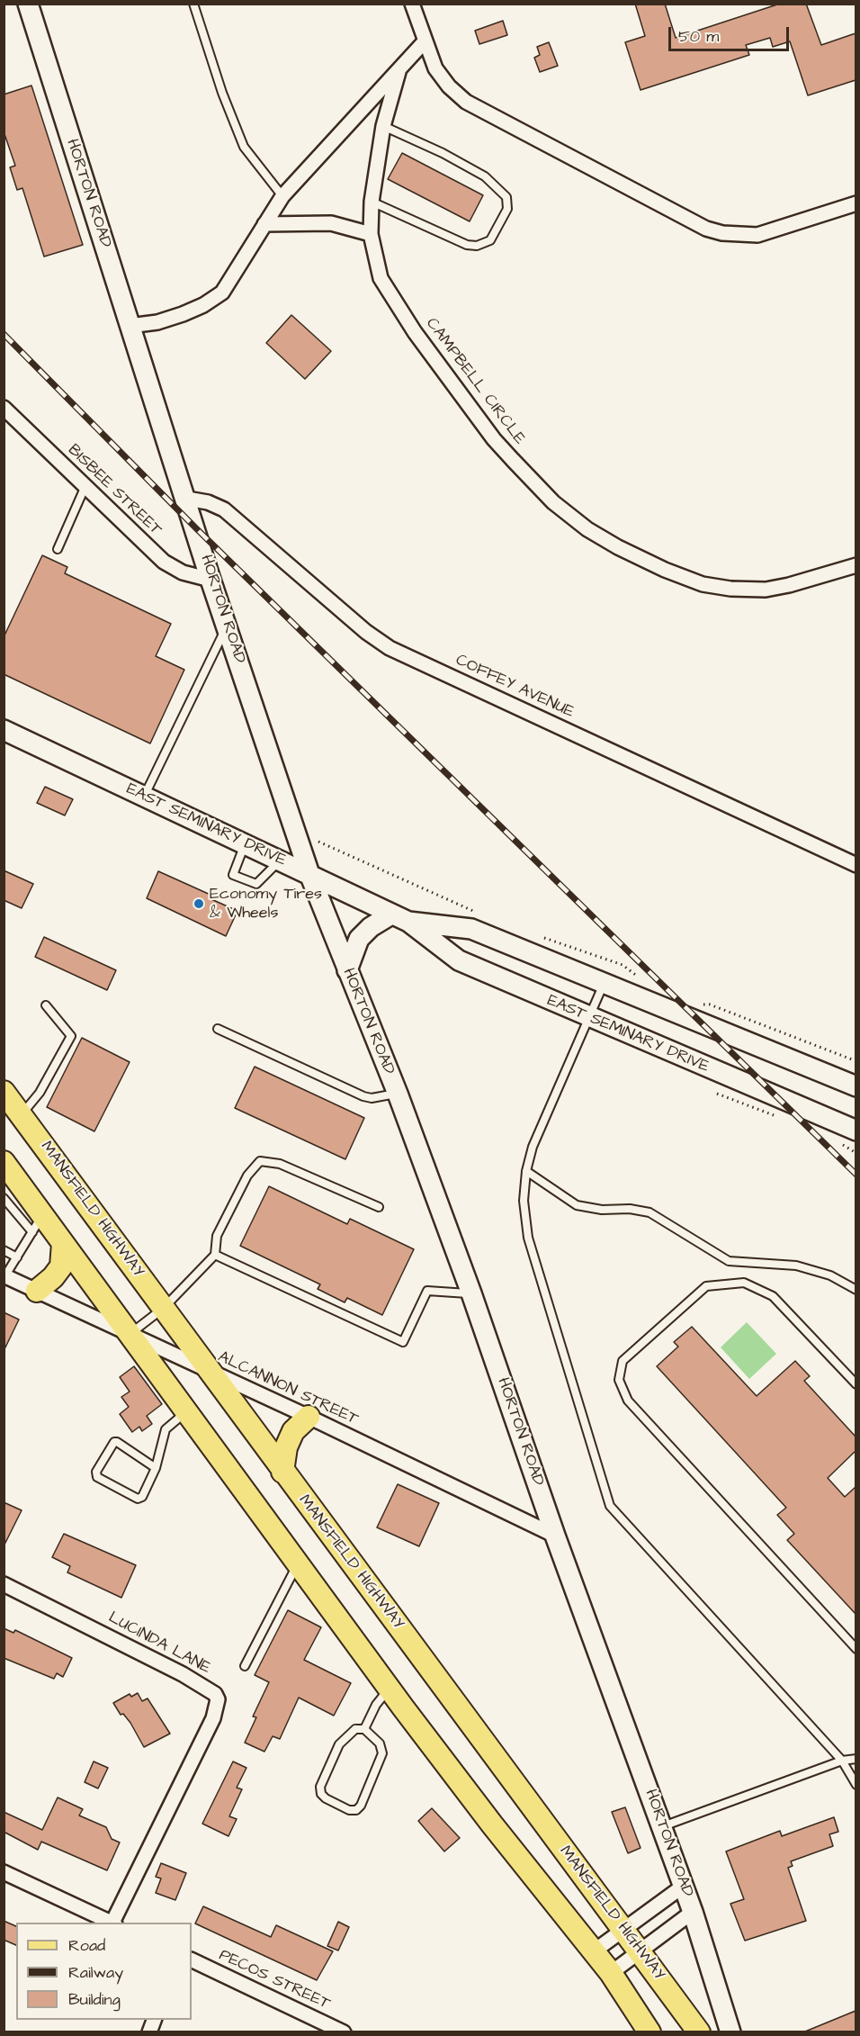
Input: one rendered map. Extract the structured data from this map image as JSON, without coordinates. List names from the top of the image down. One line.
{"streets":{"main road":["MANSFIELD HIGHWAY"],"street":["HORTON ROAD","CAMPBELL CIRCLE","BISBEE STREET","COFFEY AVENUE","EAST SEMINARY DRIVE","ALCANNON STREET","LUCINDA LANE","PECOS STREET"]},"crossings":[["HORTON ROAD","BISBEE STREET"],["HORTON ROAD","COFFEY AVENUE"],["HORTON ROAD","EAST SEMINARY DRIVE"],["HORTON ROAD","ALCANNON STREET"],["MANSFIELD HIGHWAY","ALCANNON STREET"]],"places":["Economy Tires & Wheels"],"legend":["Road","Railway","Building"],"scale_bar":"50 m"}
